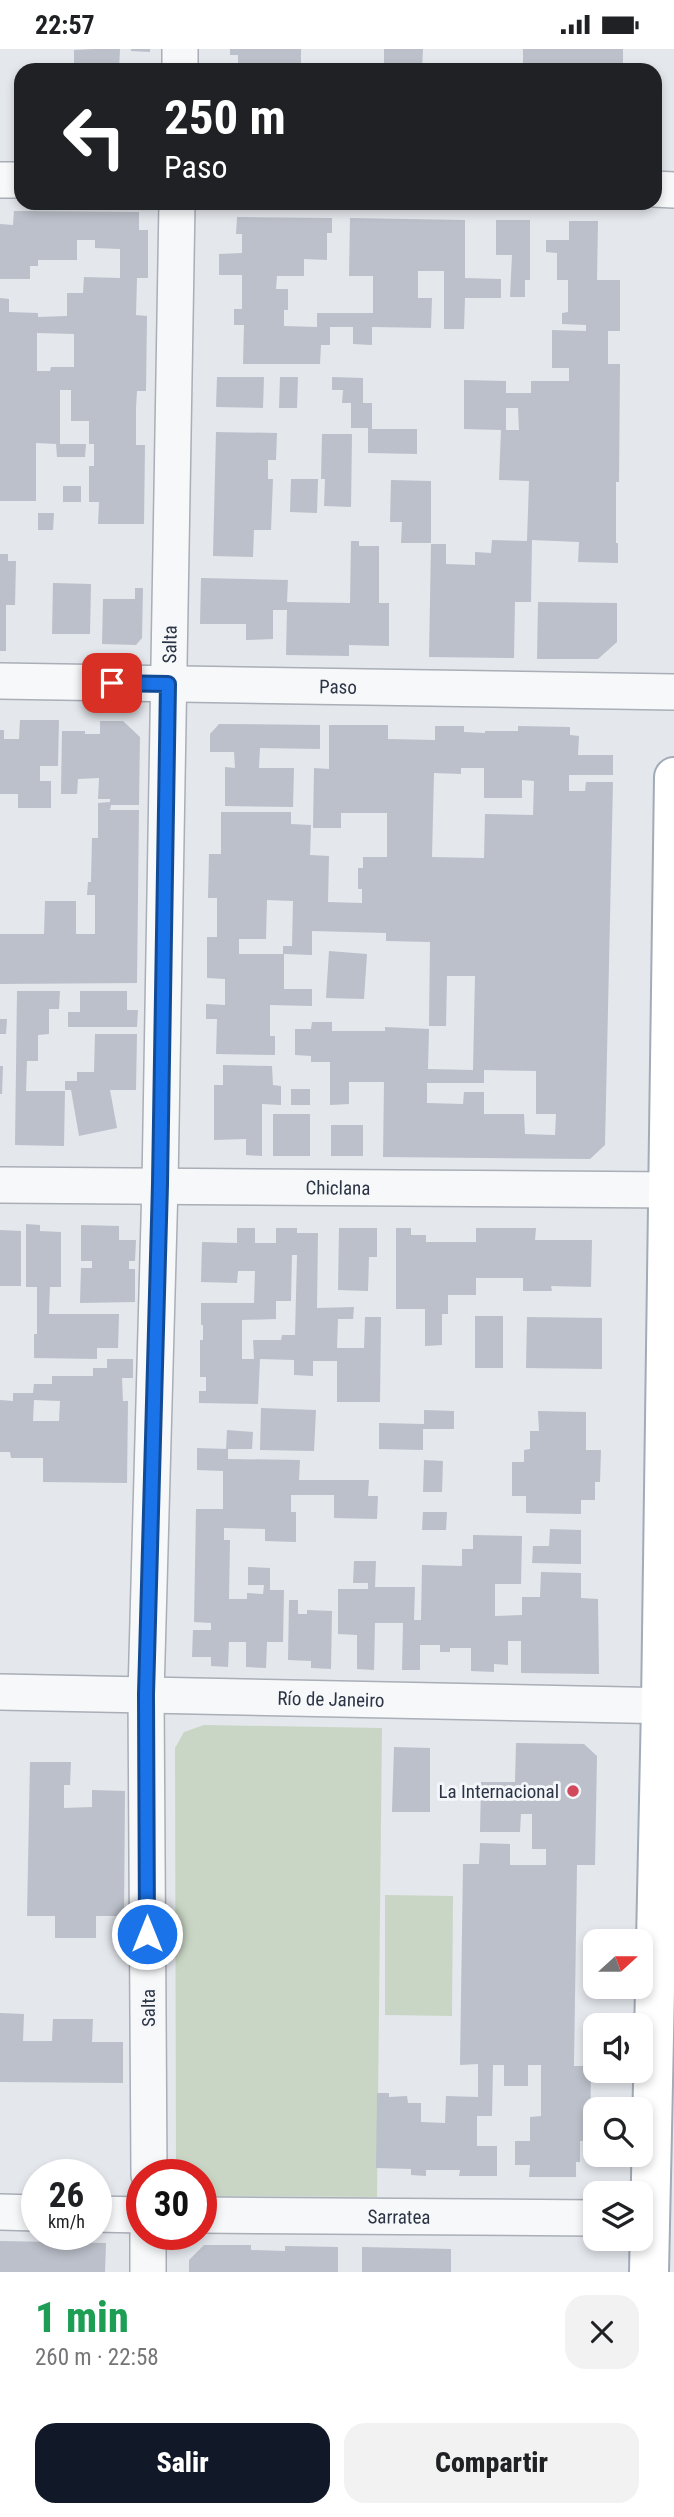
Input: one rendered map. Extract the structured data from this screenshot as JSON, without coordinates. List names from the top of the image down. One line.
{"streets":{"street":["Salta","Paso","Chiclana","Río de Janeiro","Sarratea"]},"crossings":[["Salta","Paso"],["Salta","Chiclana"],["Salta","Río de Janeiro"]],"places":["La Internacional"],"north":"right","page":{"status":"22:57","turn":["250 m","Paso"],"speed":"26 km/h","limit":"30","heading":["1 min","260 m · 22:58"],"buttons":["Salir","Compartir"]}}
